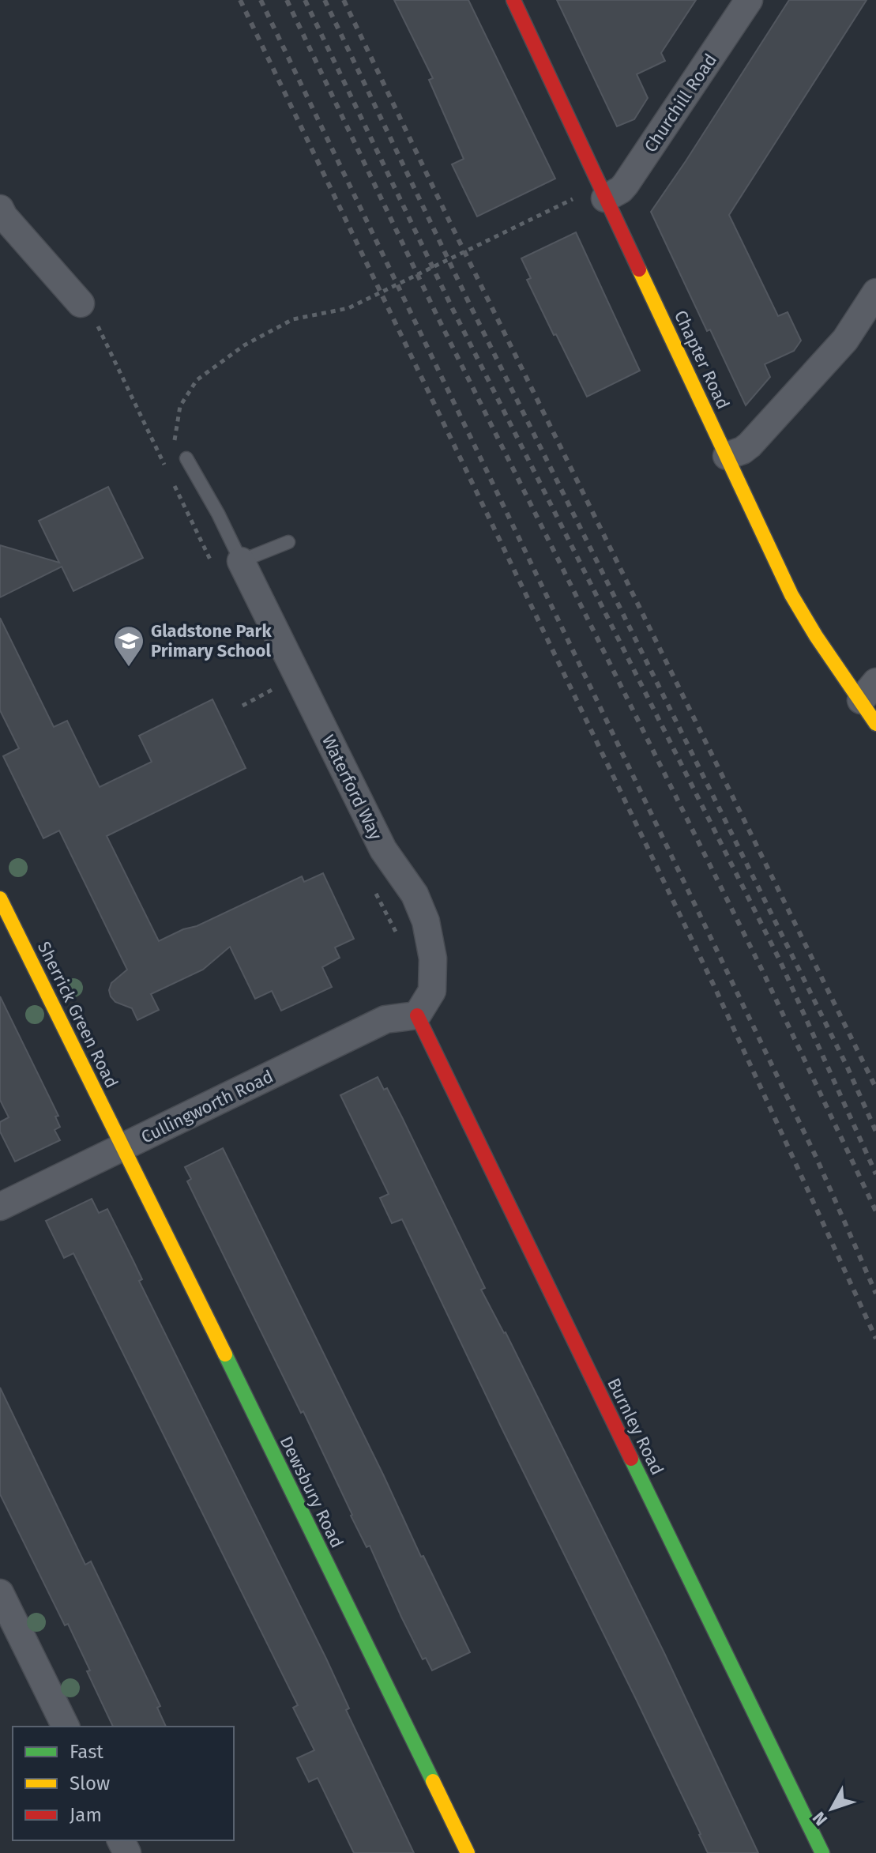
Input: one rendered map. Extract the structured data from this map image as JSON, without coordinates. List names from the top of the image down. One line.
{"streets":{"street":["Churchill Road","Chapter Road","Waterford Way","Sherrick Green Road","Cullingworth Road","Burnley Road","Dewsbury Road"]},"crossings":[["Churchill Road","Chapter Road"],["Waterford Way","Cullingworth Road"],["Waterford Way","Burnley Road"],["Sherrick Green Road","Cullingworth Road"],["Sherrick Green Road","Dewsbury Road"],["Cullingworth Road","Burnley Road"],["Cullingworth Road","Dewsbury Road"]],"places":{"school or university":["Gladstone Park Primary School"]},"legend":["Fast","Slow","Jam"],"north":"bottom left"}
